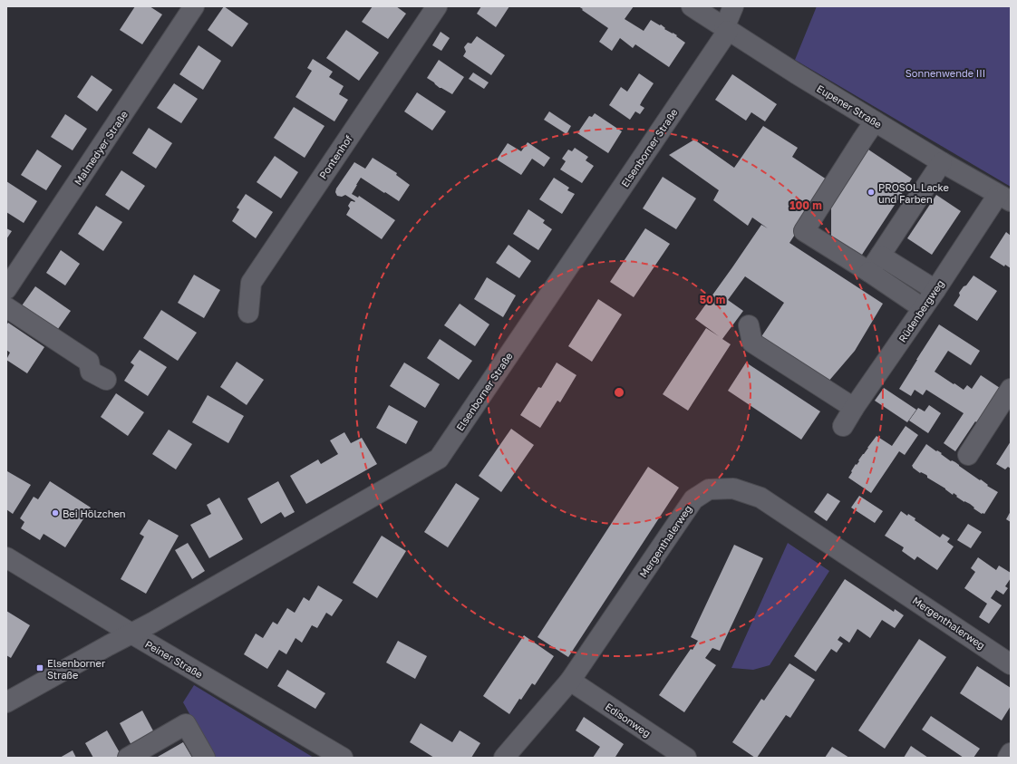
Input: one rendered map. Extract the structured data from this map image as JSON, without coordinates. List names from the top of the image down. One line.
{"streets":{"street":["Eupener Straße","Malmedyer Straße","Elsenborner Straße","Pontenhof","Rüdenbergweg","Mergenthalerweg","Peiner Straße","Edisonweg"]},"crossings":[["Eupener Straße","Elsenborner Straße"],["Eupener Straße","Rüdenbergweg"],["Elsenborner Straße","Peiner Straße"],["Mergenthalerweg","Edisonweg"]],"parks":["Sonnenwende III"],"places":{"other":["PROSOL Lacke und Farben","Bei Hölzchen"],"transit":["Elsenborner Straße"]},"rings":["100 m","50 m"]}
